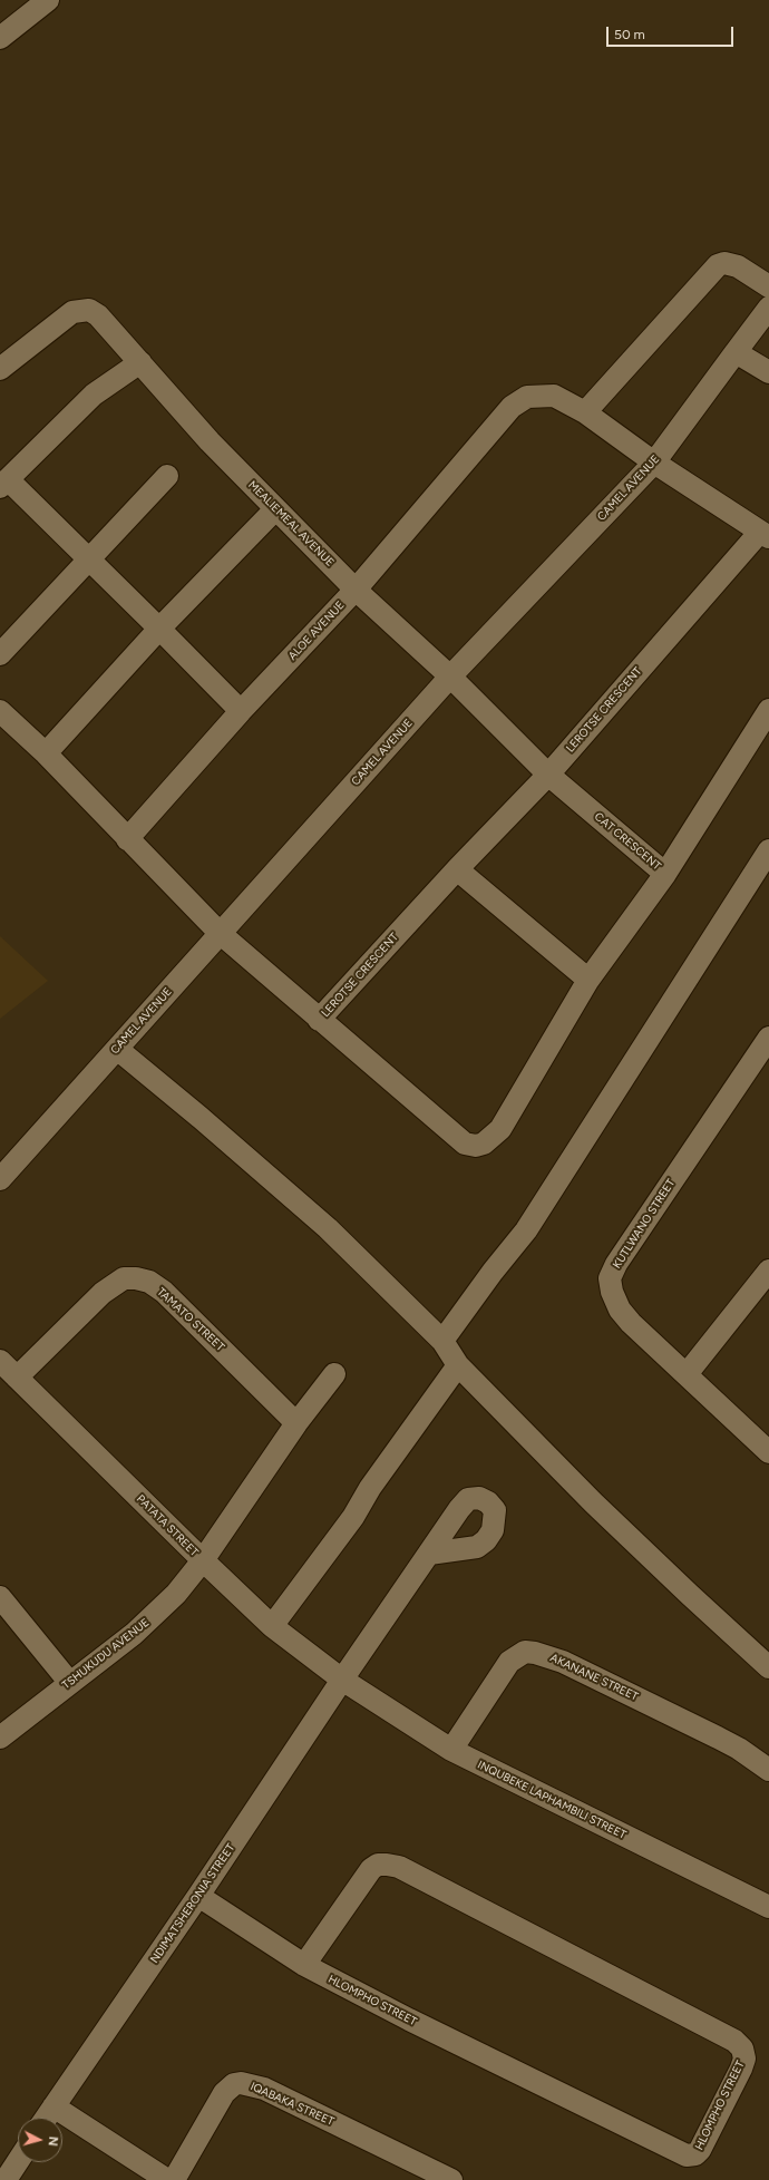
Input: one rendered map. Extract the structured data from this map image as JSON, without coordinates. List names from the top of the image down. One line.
{"streets":{"street":["CAMEL AVENUE","MEALIEMEAL AVENUE","ALOE AVENUE","LEROTSE CRESCENT","CAT CRESCENT","KUTLWANO STREET","TAMATO STREET","PATATA STREET","TSHUKUDU AVENUE","AKANANE STREET","INQUBEKE LAPHAMBILI STREET","NDIMATSHERONIA STREET","HLOMPHO STREET","IQABAKA STREET"]},"crossings":[["CAMEL AVENUE","MEALIEMEAL AVENUE"],["CAMEL AVENUE","ALOE AVENUE"],["CAMEL AVENUE","CAT CRESCENT"],["MEALIEMEAL AVENUE","ALOE AVENUE"],["MEALIEMEAL AVENUE","CAT CRESCENT"],["LEROTSE CRESCENT","CAT CRESCENT"],["TAMATO STREET","PATATA STREET"],["PATATA STREET","TSHUKUDU AVENUE"],["PATATA STREET","INQUBEKE LAPHAMBILI STREET"],["PATATA STREET","NDIMATSHERONIA STREET"],["AKANANE STREET","INQUBEKE LAPHAMBILI STREET"],["INQUBEKE LAPHAMBILI STREET","NDIMATSHERONIA STREET"],["NDIMATSHERONIA STREET","HLOMPHO STREET"]],"scale_bar":"50 m","north":"right"}
